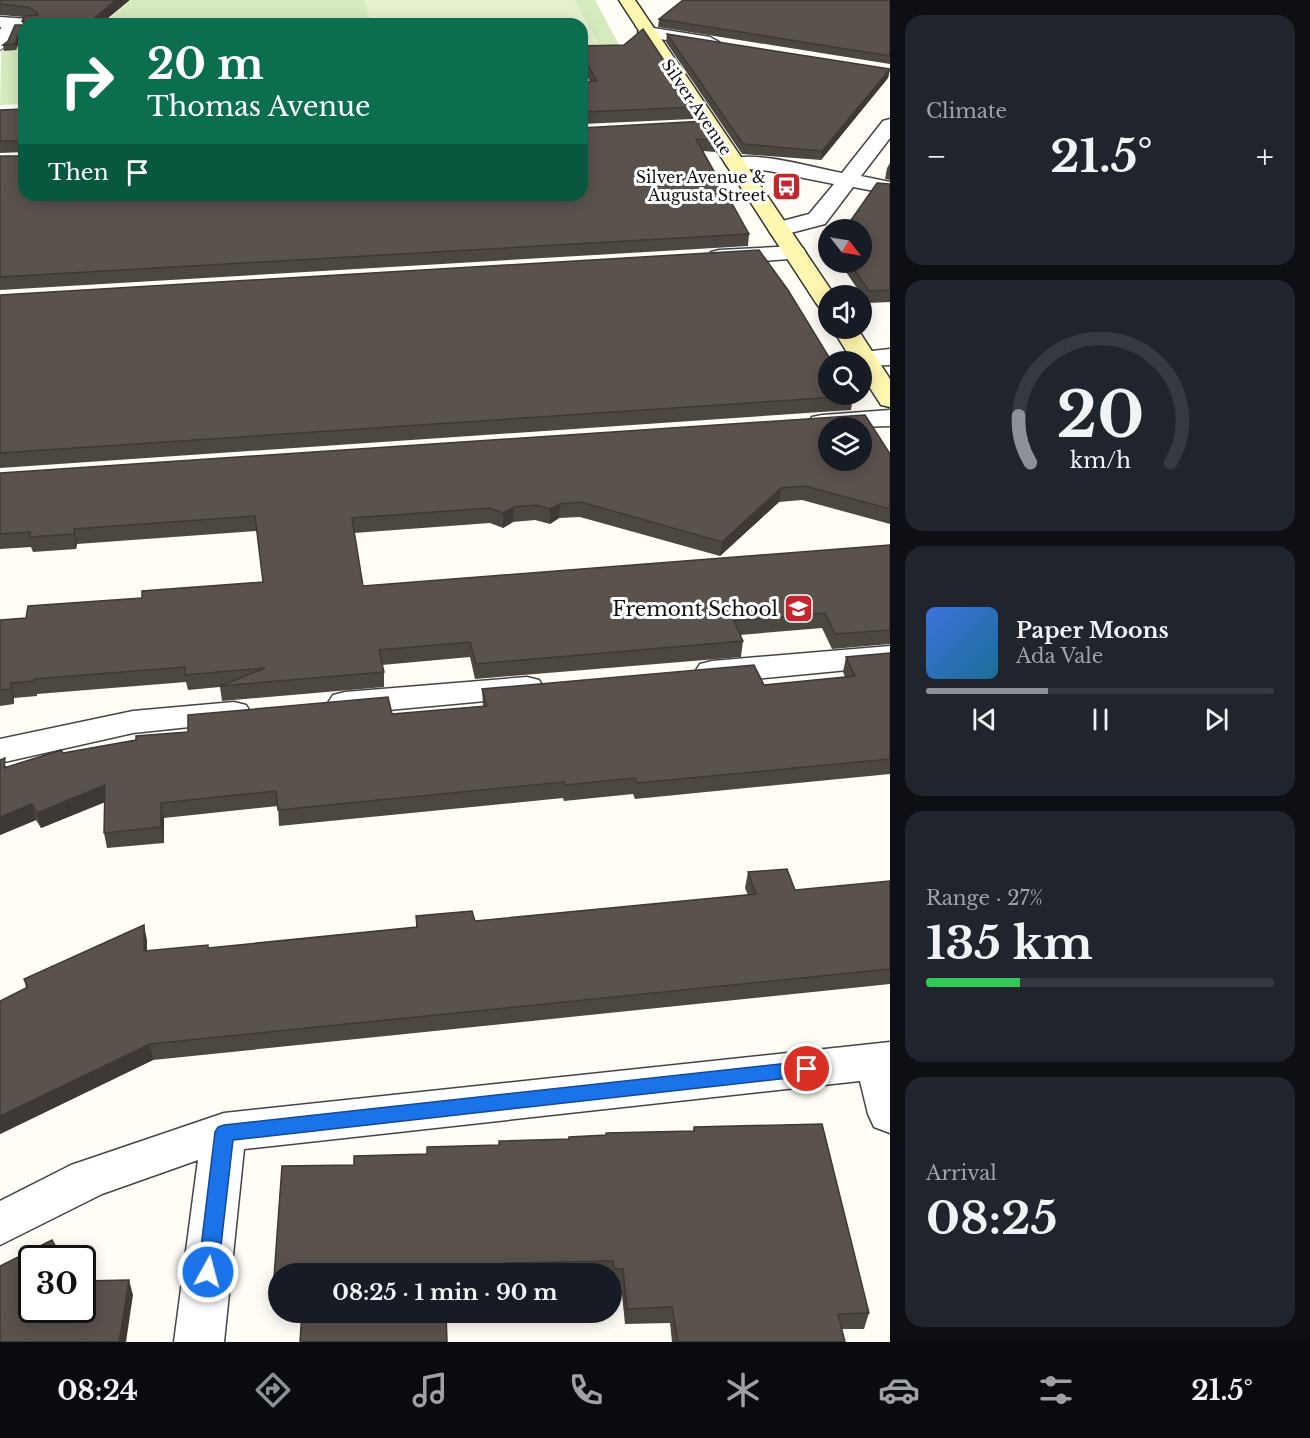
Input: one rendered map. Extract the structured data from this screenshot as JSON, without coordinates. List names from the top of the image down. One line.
{"streets":{"street":["Silver Avenue"]},"places":{"bus stop":["Silver Avenue & Augusta Street"],"school or university":["Fremont School"]},"north":"bottom right","page":{"tile":["Climate",["Range · 27%","135 km"],["Arrival","08:25"]],"turn":["20 m","Thomas Avenue"],"heat":["−","21.5°","+"],"then":"Then","song":["Paper Moons","Ada Vale"],"limit":"30","trip":"08:25 · 1 min · 90 m","tabs":["08:24","21.5°"],"gauge":["20","km/h"]}}
